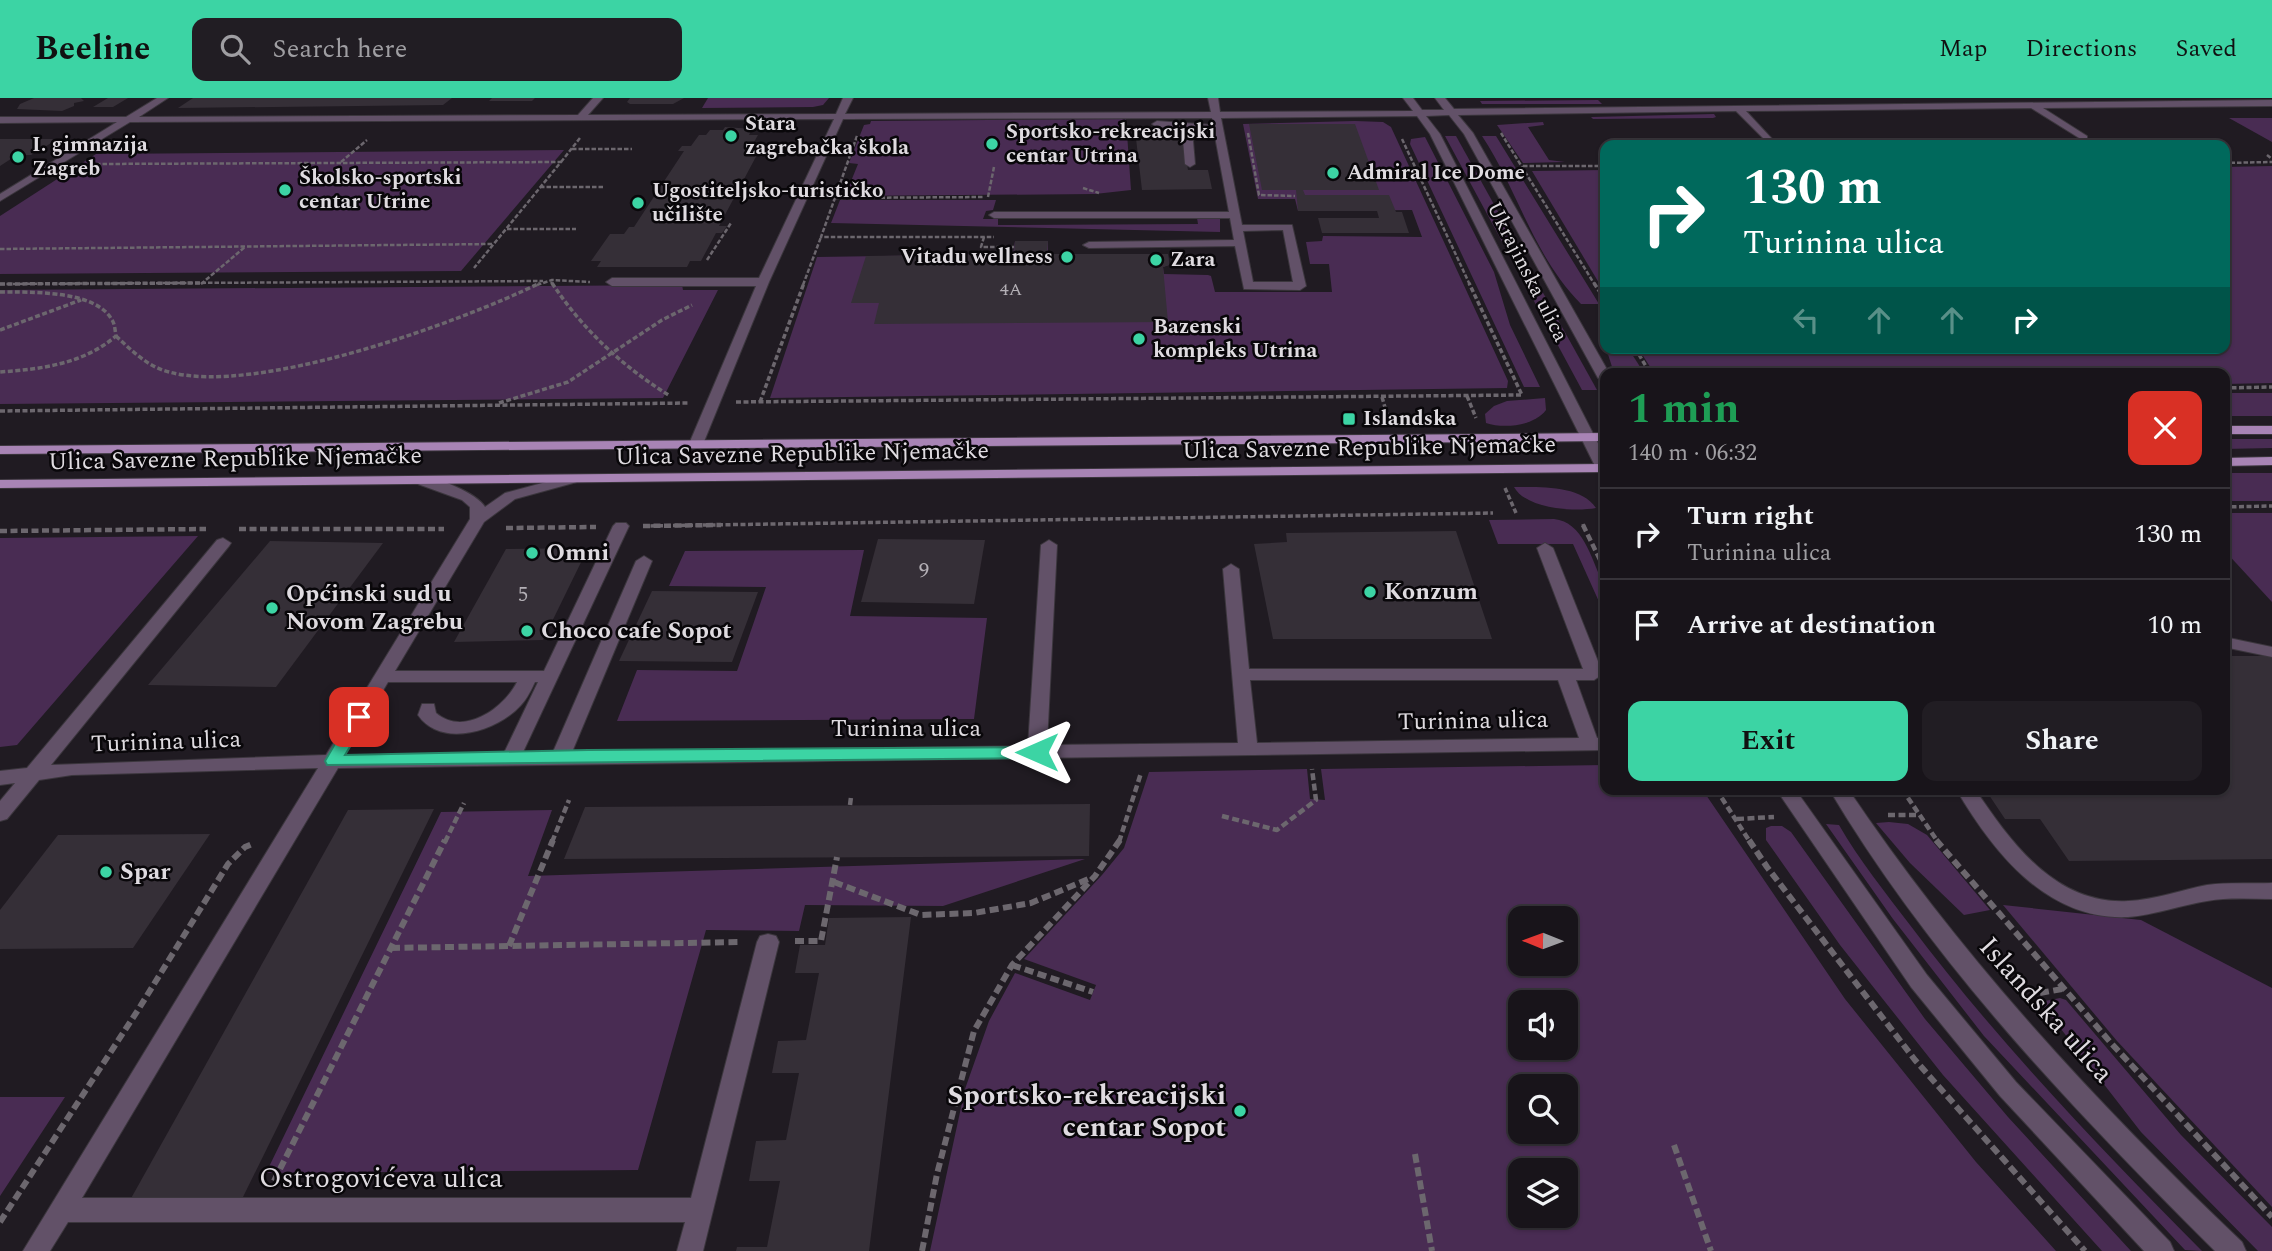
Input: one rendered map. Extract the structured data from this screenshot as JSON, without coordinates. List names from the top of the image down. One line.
{"streets":{"main road":["Ulica Savezne Republike Njemačke"],"street":["Ukrajinska ulica","Turinina ulica","Islandska ulica","Ostrogovićeva ulica"]},"crossings":[["Ukrajinska ulica","Ulica Savezne Republike Njemačke"]],"places":{"other":["Stara zagrebačka škola","Sportsko-rekreacijski centar Utrina","I. gimnazija Zagreb","Admiral Ice Dome","Školsko-sportski centar Utrine","Ugostiteljsko-turističko učilište","Vitadu wellness","Zara","Bazenski kompleks Utrina","Omni","Konzum","Općinski sud u Novom Zagrebu","Choco cafe Sopot","Spar","Sportsko-rekreacijski centar Sopot"],"transit":["Islandska"]},"house_numbers":["4A","9","5"],"north":"left","page":{"header":"Beeline","search":"Search here","nav":["Map","Directions","Saved"],"turn":["130 m","Turinina ulica"],"heading":["1 min","140 m · 06:32"],"list":[{"name":"Turn right","note":"Turinina ulica","value":"130 m"},{"name":"Arrive at destination","value":"10 m"}],"buttons":["Exit","Share"]}}
